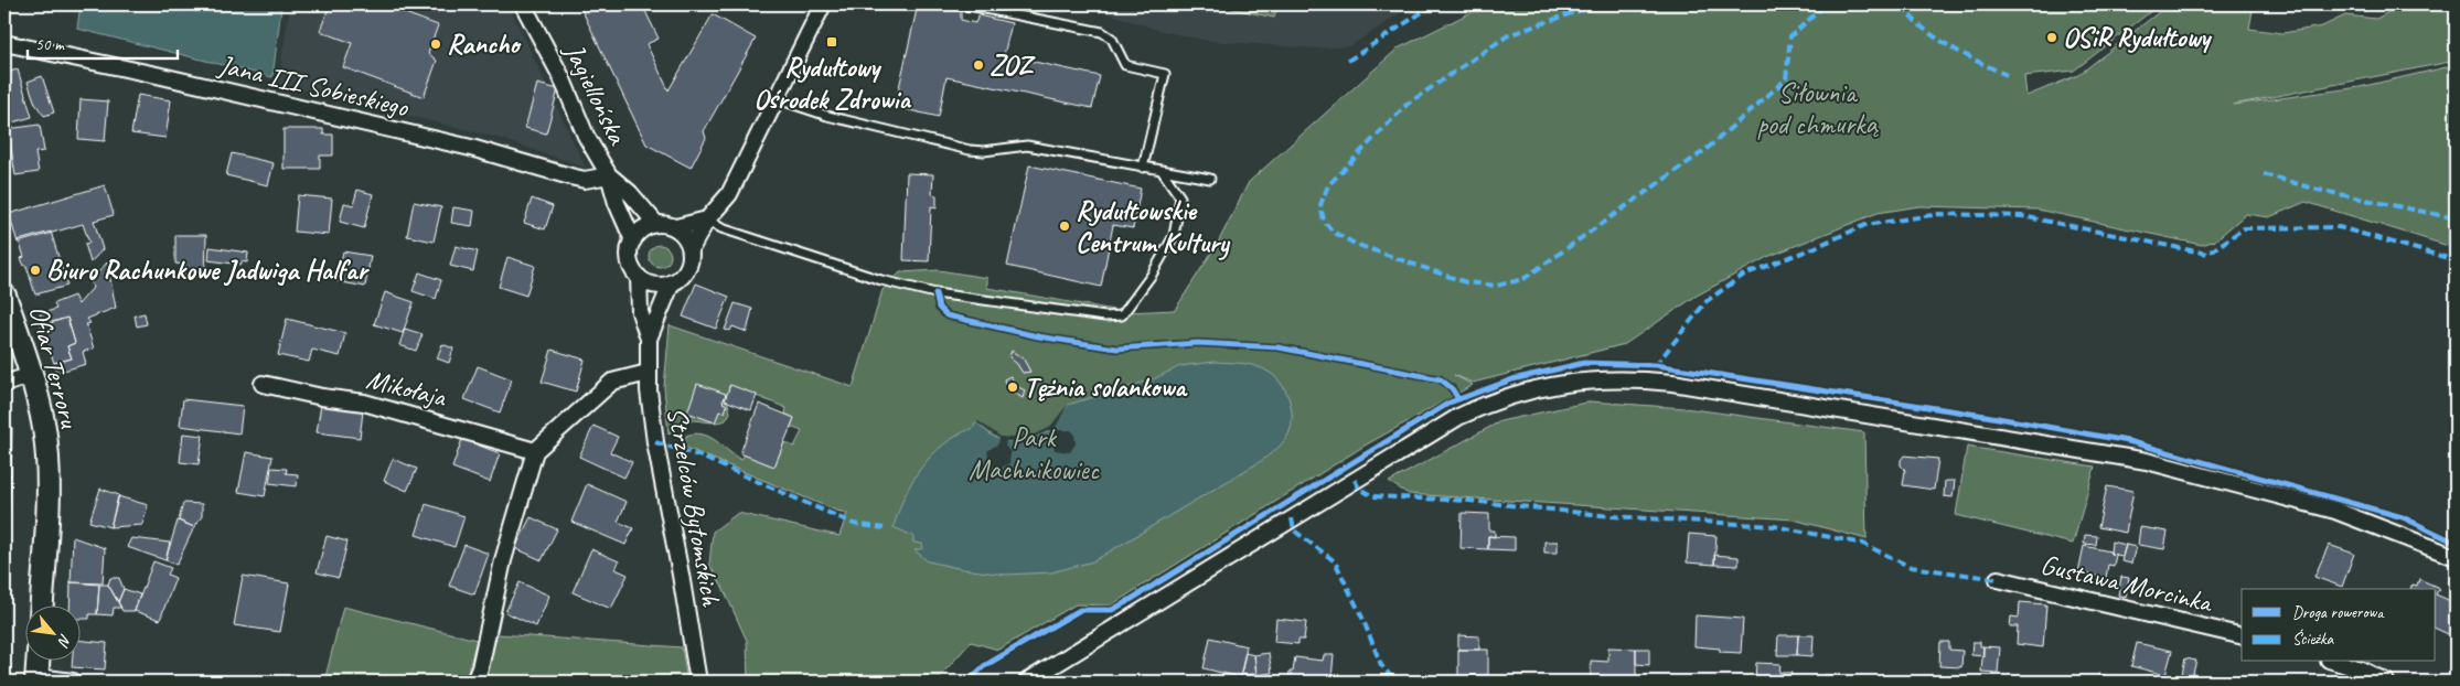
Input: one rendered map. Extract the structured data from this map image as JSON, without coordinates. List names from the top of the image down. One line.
{"streets":{"street":["Jana III Sobieskiego","Jagiellońska","Ofiar Terroru","Mikołaja","Strzelców Bytomskich","Gustawa Morcinka"]},"crossings":[["Jana III Sobieskiego","Jagiellońska"]],"parks":["Siłownia pod chmurką","Park Machnikowiec"],"places":{"other":["OSiR Rydułtowy","Rancho","ZOZ","Rydułtowskie Centrum Kultury","Biuro Rachunkowe Jadwiga Halfar","Tężnia solankowa"],"transit":["Rydułtowy Ośrodek Zdrowia"]},"legend":["Droga rowerowa","Ścieżka"],"scale_bar":"50 m","north":"bottom right"}
